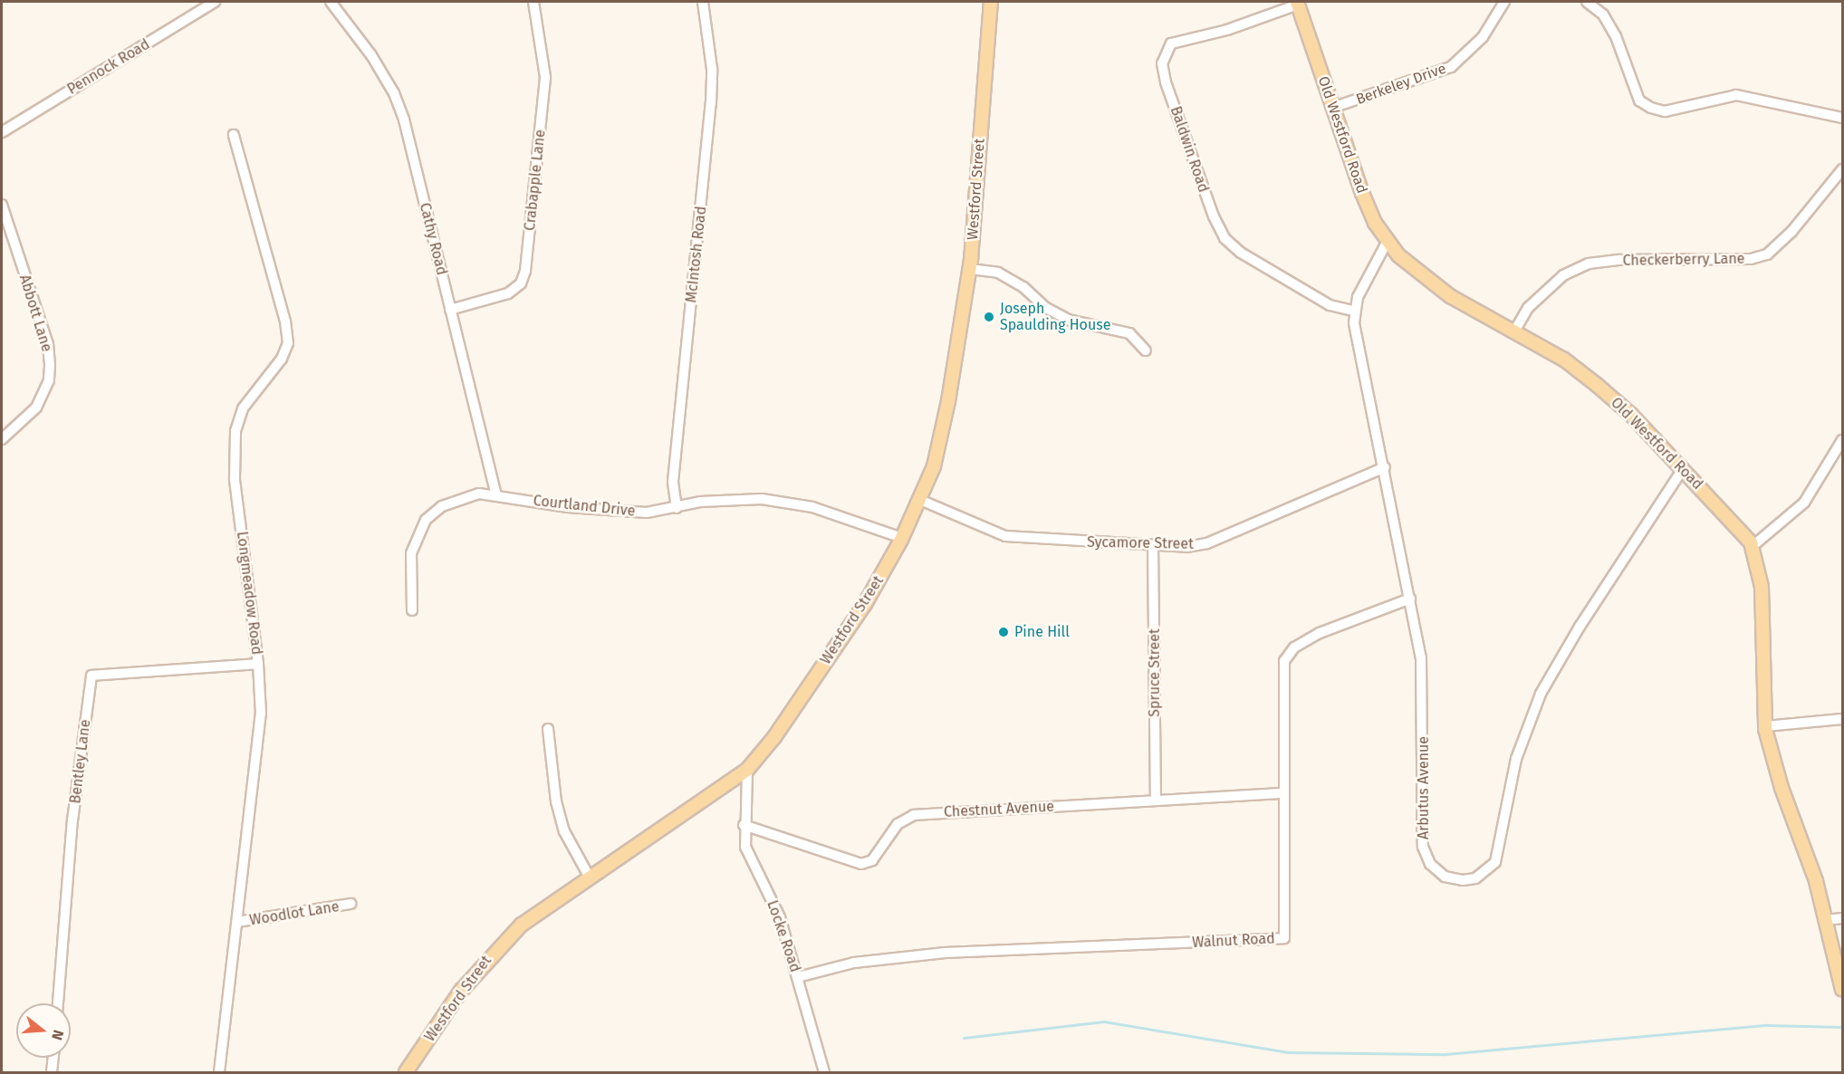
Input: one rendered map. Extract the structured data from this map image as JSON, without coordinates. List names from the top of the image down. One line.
{"streets":{"main road":["Old Westford Road","Westford Street"],"street":["Pennock Road","Berkeley Drive","Baldwin Road","Crabapple Lane","Cathy Road","McIntosh Road","Checkerberry Lane","Abbott Lane","Courtland Drive","Sycamore Street","Longmeadow Road","Spruce Street","Bentley Lane","Arbutus Avenue","Chestnut Avenue","Woodlot Lane","Locke Road","Walnut Road"]},"crossings":[["Berkeley Drive","Old Westford Road"],["Old Westford Road","Baldwin Road"],["Old Westford Road","Checkerberry Lane"],["Old Westford Road","Arbutus Avenue"],["Baldwin Road","Arbutus Avenue"],["Crabapple Lane","Cathy Road"],["Westford Street","Courtland Drive"],["Westford Street","Sycamore Street"],["Westford Street","Locke Road"],["Cathy Road","Courtland Drive"],["McIntosh Road","Courtland Drive"],["Sycamore Street","Spruce Street"],["Sycamore Street","Arbutus Avenue"],["Longmeadow Road","Bentley Lane"],["Longmeadow Road","Woodlot Lane"],["Spruce Street","Chestnut Avenue"],["Arbutus Avenue","Walnut Road"],["Chestnut Avenue","Locke Road"],["Chestnut Avenue","Walnut Road"],["Locke Road","Walnut Road"]],"places":["Joseph Spaulding House","Pine Hill"],"north":"right"}
